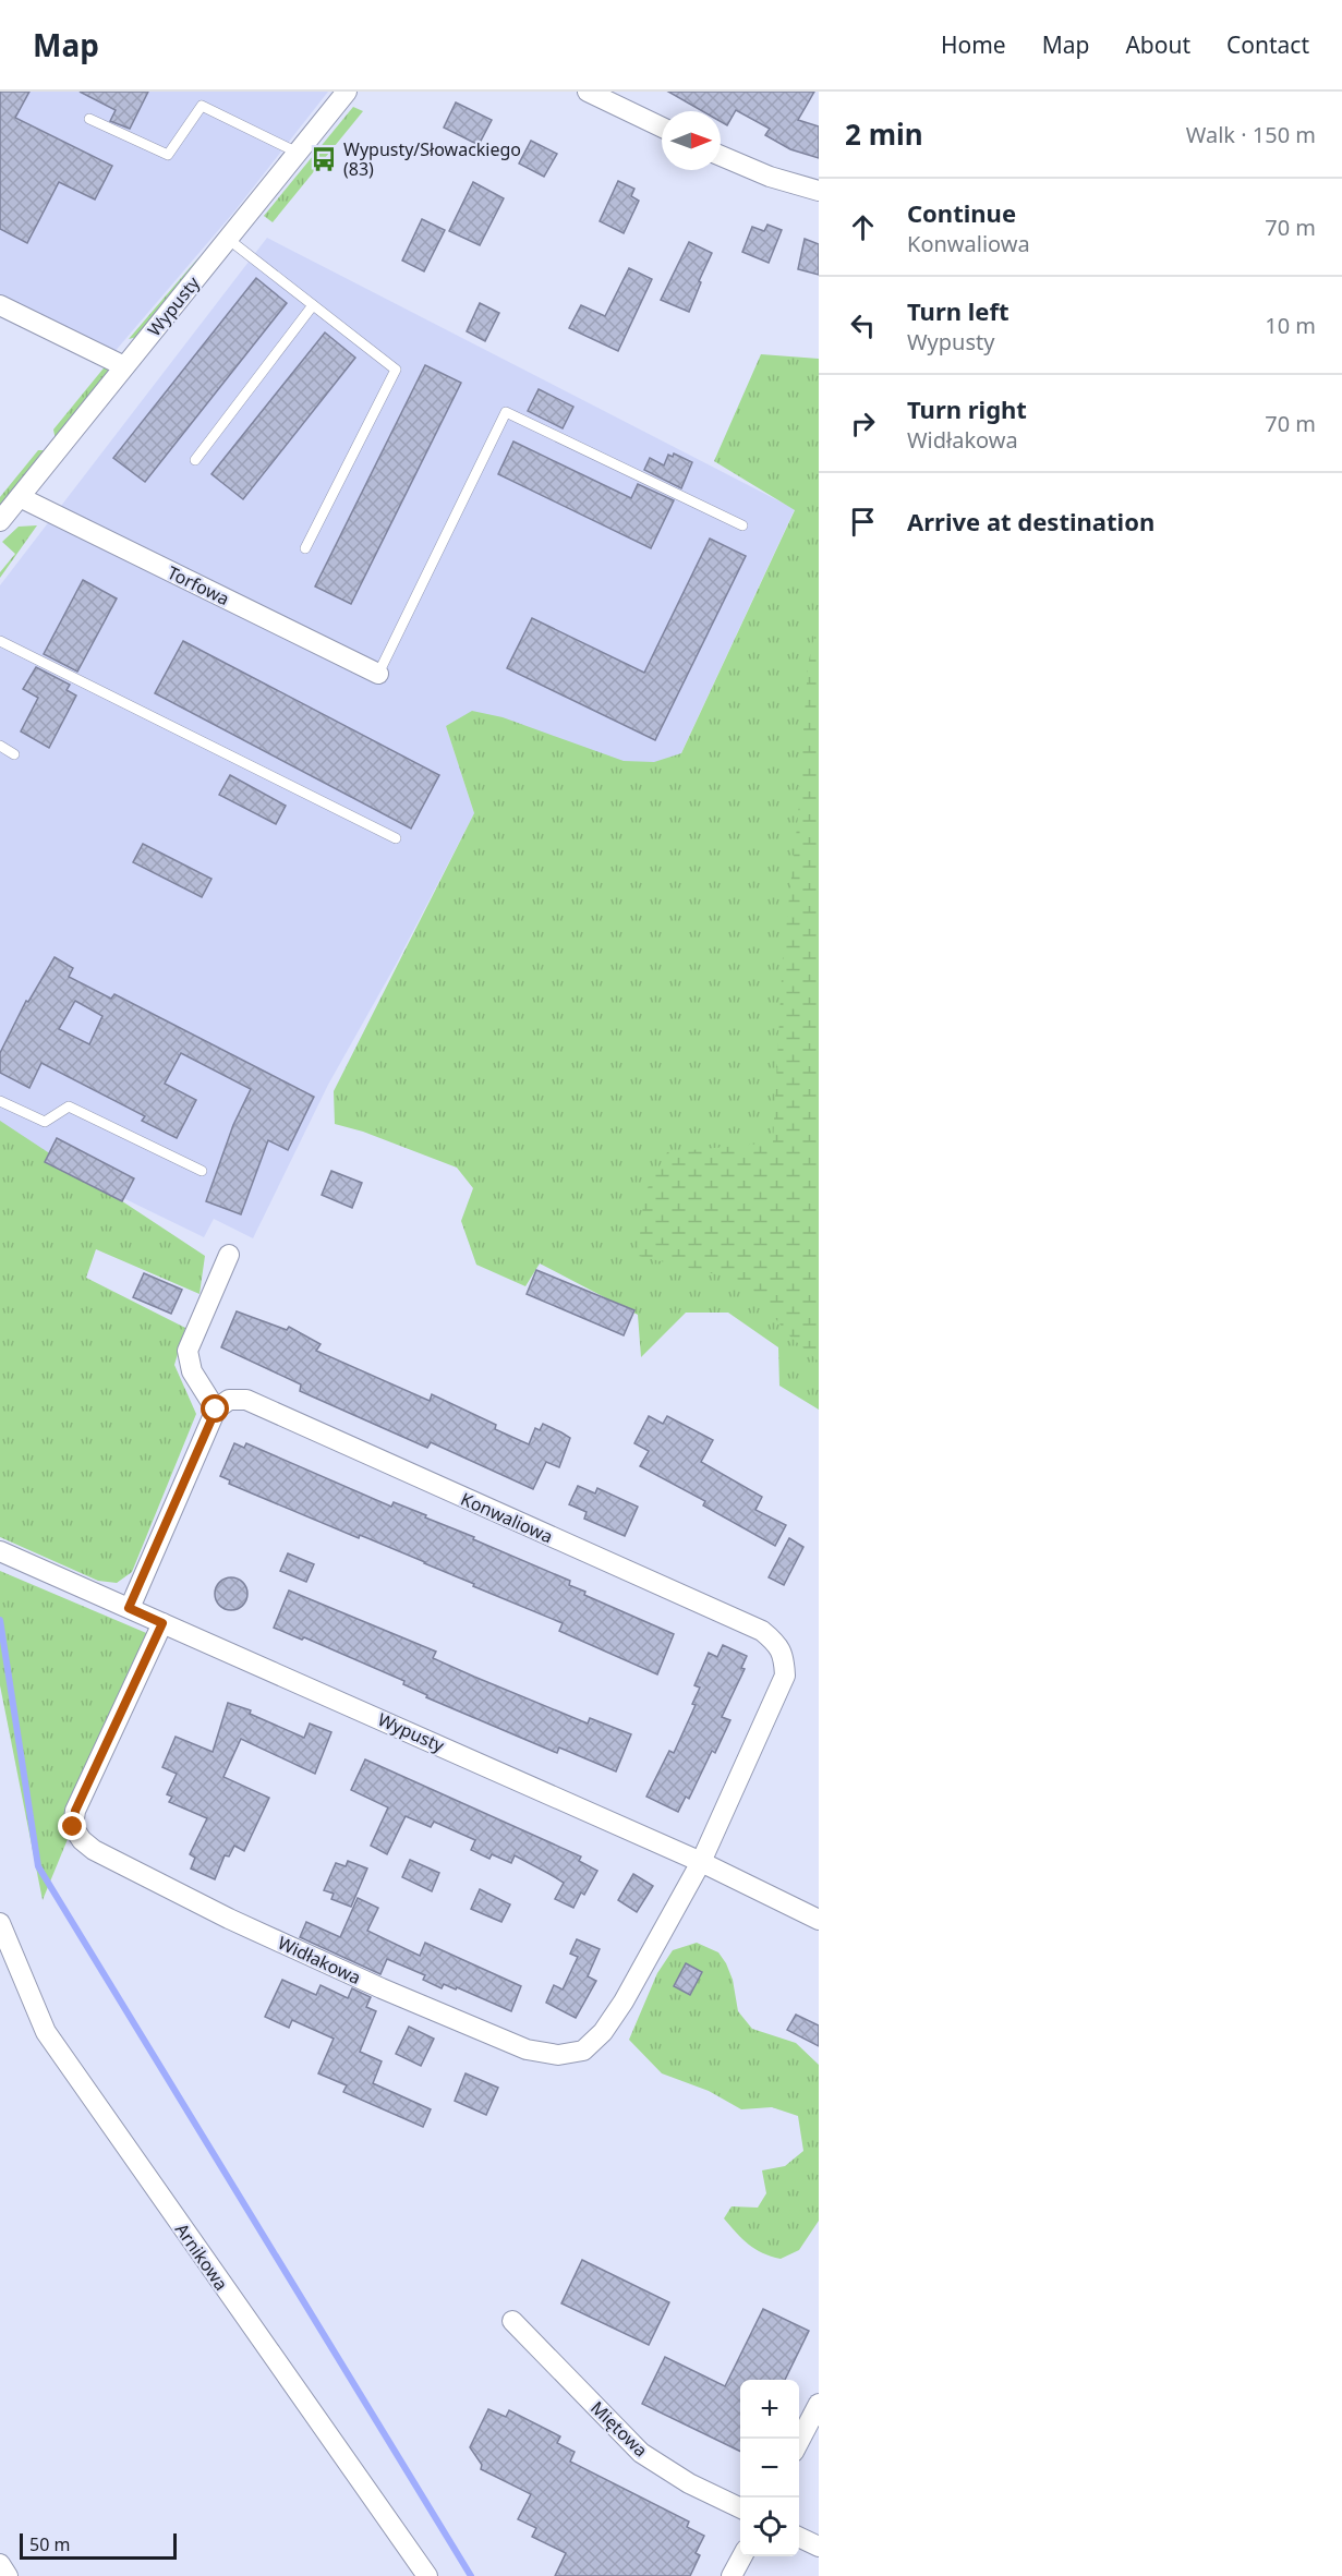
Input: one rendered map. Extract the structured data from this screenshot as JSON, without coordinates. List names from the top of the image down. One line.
{"streets":{"street":["Wypusty","Torfowa","Konwaliowa","Widłakowa","Arnikowa","Miętowa"]},"crossings":[["Wypusty","Torfowa"],["Wypusty","Konwaliowa"],["Wypusty","Widłakowa"],["Konwaliowa","Widłakowa"]],"places":{"bus stop":["Wypusty/Słowackiego (83)"]},"scale_bar":"50 m","north":"right","page":{"header":"Map","nav":["Home","Map","About","Contact"],"heading":["2 min","Walk · 150 m"],"list":[["Continue","Konwaliowa","70 m"],["Turn left","Wypusty","10 m"],["Turn right","Widłakowa","70 m"],"Arrive at destination"],"map_buttons":["+","−"],"scale":"50 m"}}
